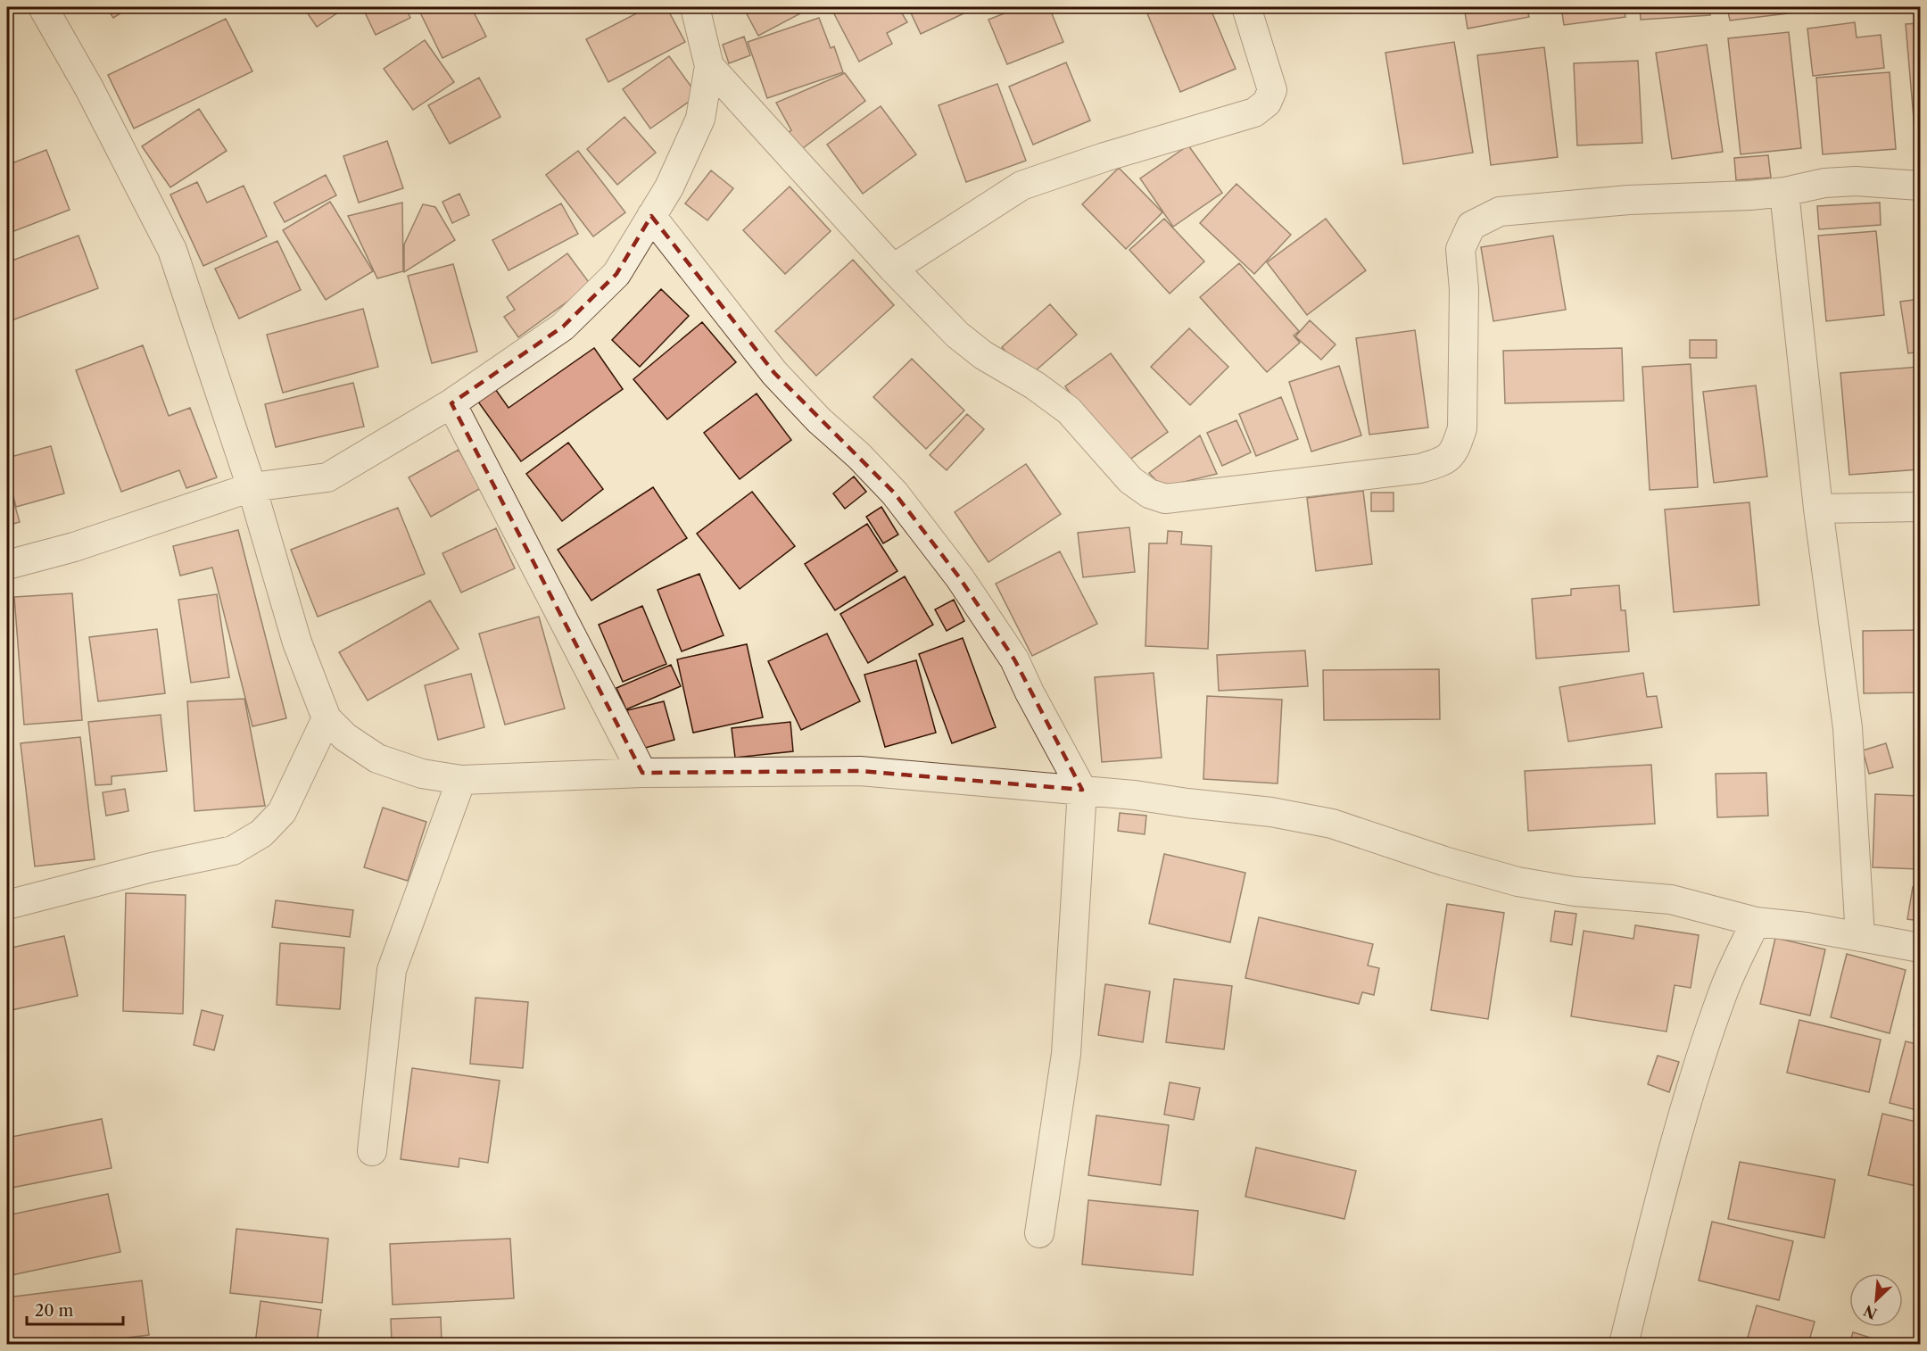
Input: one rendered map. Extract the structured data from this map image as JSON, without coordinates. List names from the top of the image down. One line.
{"scale_bar":"20 m","north":"bottom left"}
